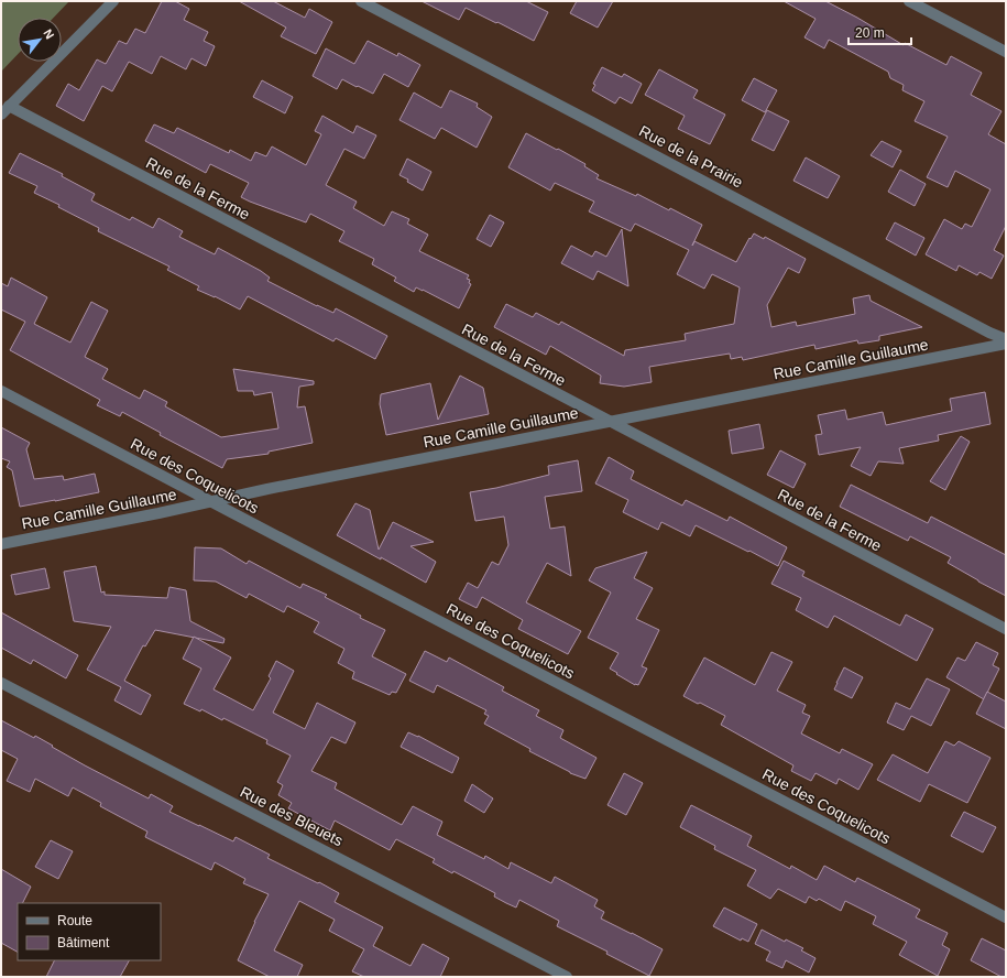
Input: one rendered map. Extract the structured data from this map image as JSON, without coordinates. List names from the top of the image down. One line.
{"streets":{"street":["Rue de la Prairie","Rue de la Ferme","Rue Camille Guillaume","Rue des Coquelicots","Rue des Bleuets"]},"crossings":[["Rue de la Ferme","Rue Camille Guillaume"],["Rue Camille Guillaume","Rue des Coquelicots"]],"legend":["Route","Bâtiment"],"scale_bar":"20 m","north":"top right"}
